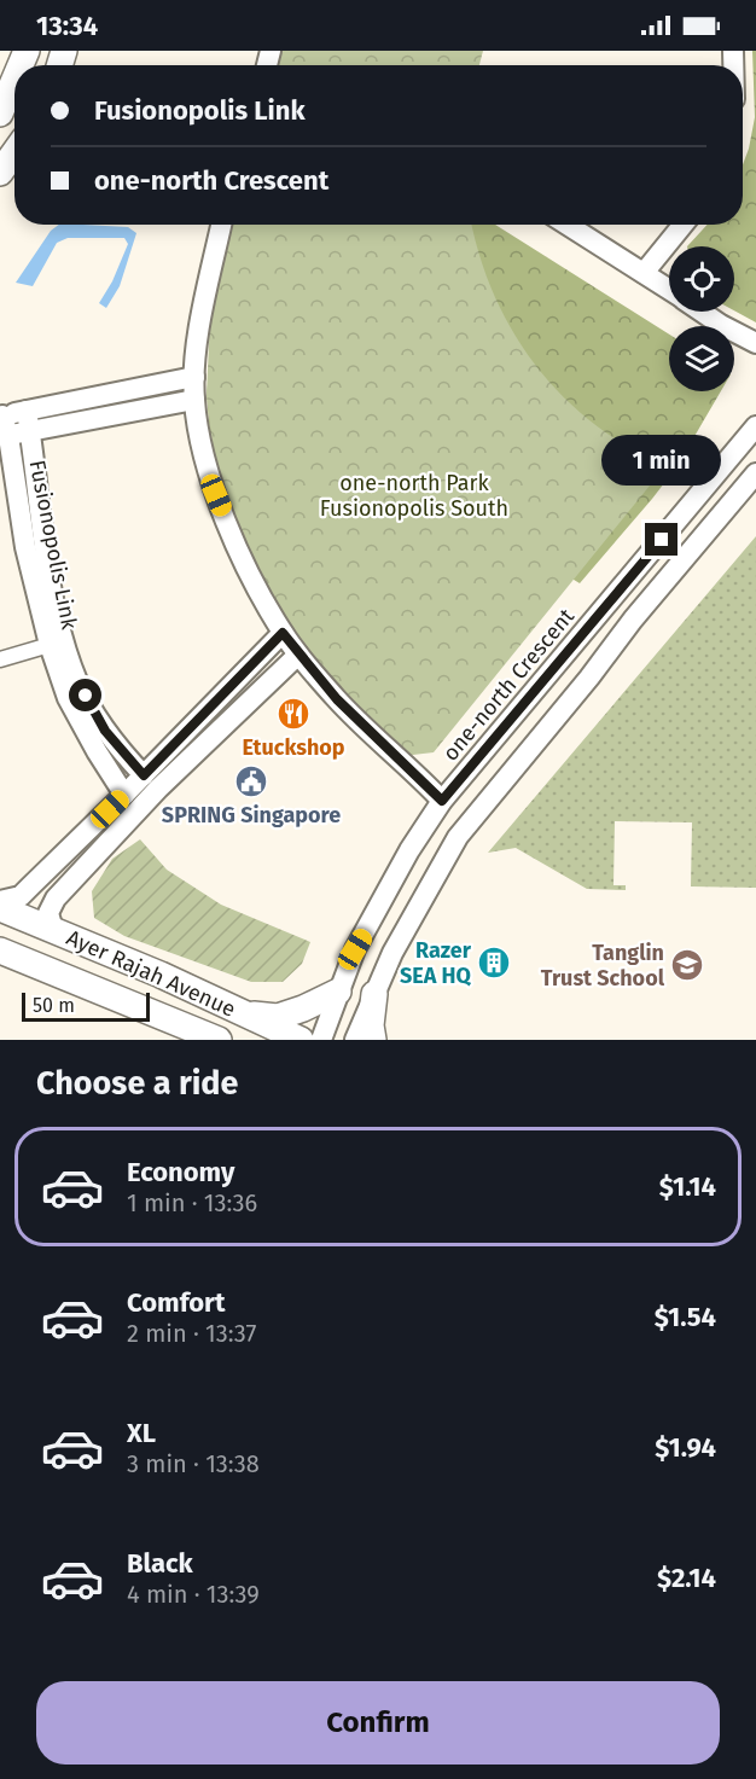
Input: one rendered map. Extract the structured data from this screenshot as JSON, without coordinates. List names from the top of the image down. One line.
{"streets":{"street":["Fusionopolis Link","one-north Crescent","Ayer Rajah Avenue"]},"parks":["one-north Park Fusionopolis South"],"places":{"restaurant":["Etuckshop"],"public building":["SPRING Singapore"],"building":["Razer SEA HQ"],"school or university":["Tanglin Trust School"]},"scale_bar":"50 m","page":{"status":"13:34","banner":["Fusionopolis Link","one-north Crescent"],"bubble":"1 min","scale":"50 m","heading":"Choose a ride","list":[{"name":"Economy","note":"1 min · 13:36","value":"$1.14"},{"name":"Comfort","note":"2 min · 13:37","value":"$1.54"},{"name":"XL","note":"3 min · 13:38","value":"$1.94"},{"name":"Black","note":"4 min · 13:39","value":"$2.14"}],"buttons":"Confirm"}}
